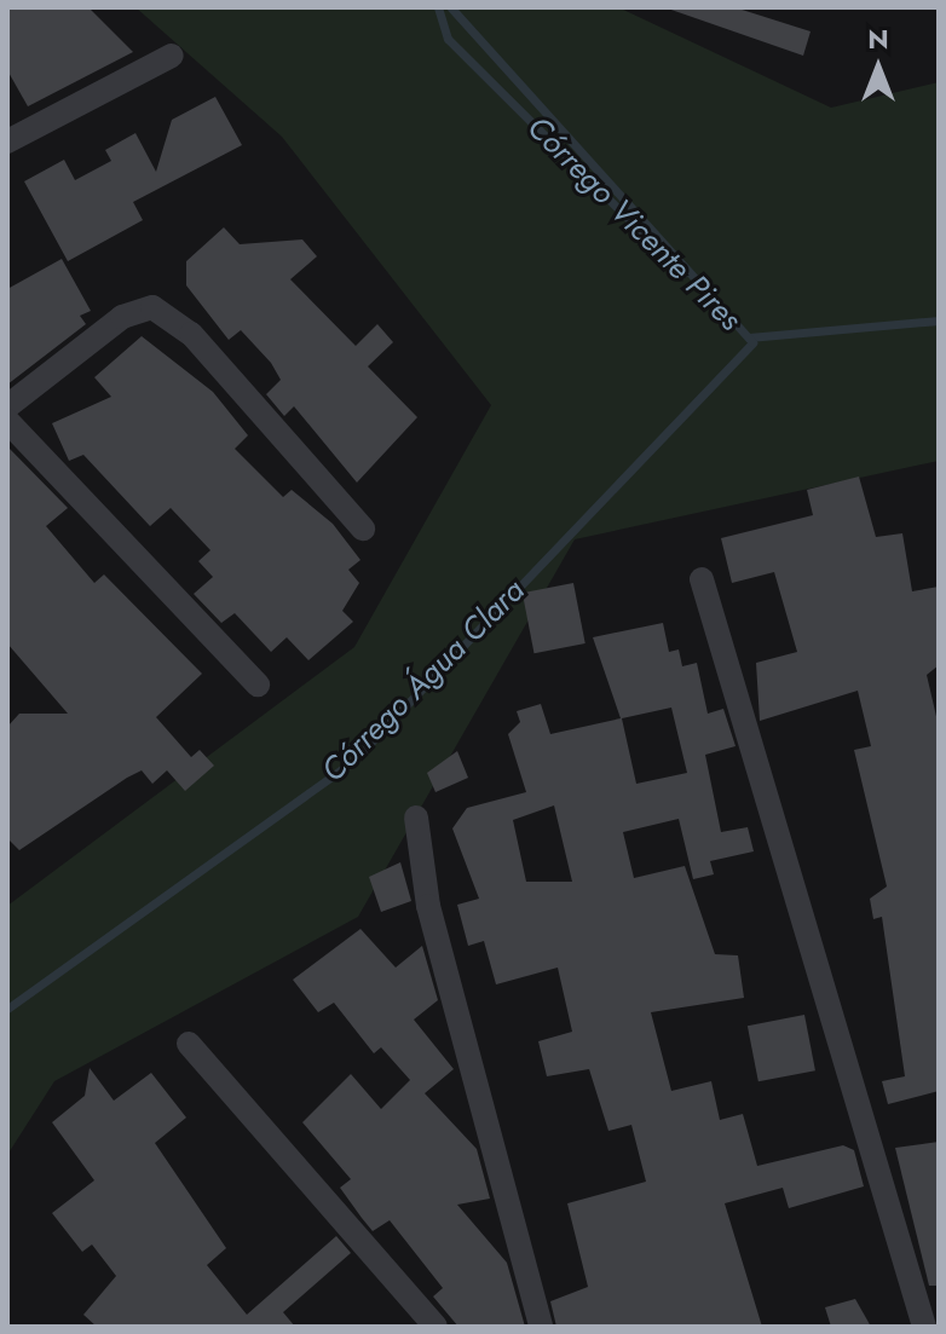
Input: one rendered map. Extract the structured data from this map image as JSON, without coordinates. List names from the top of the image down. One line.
{"water":["Córrego Vicente Pires","Córrego Água Clara"],"north":"top"}
